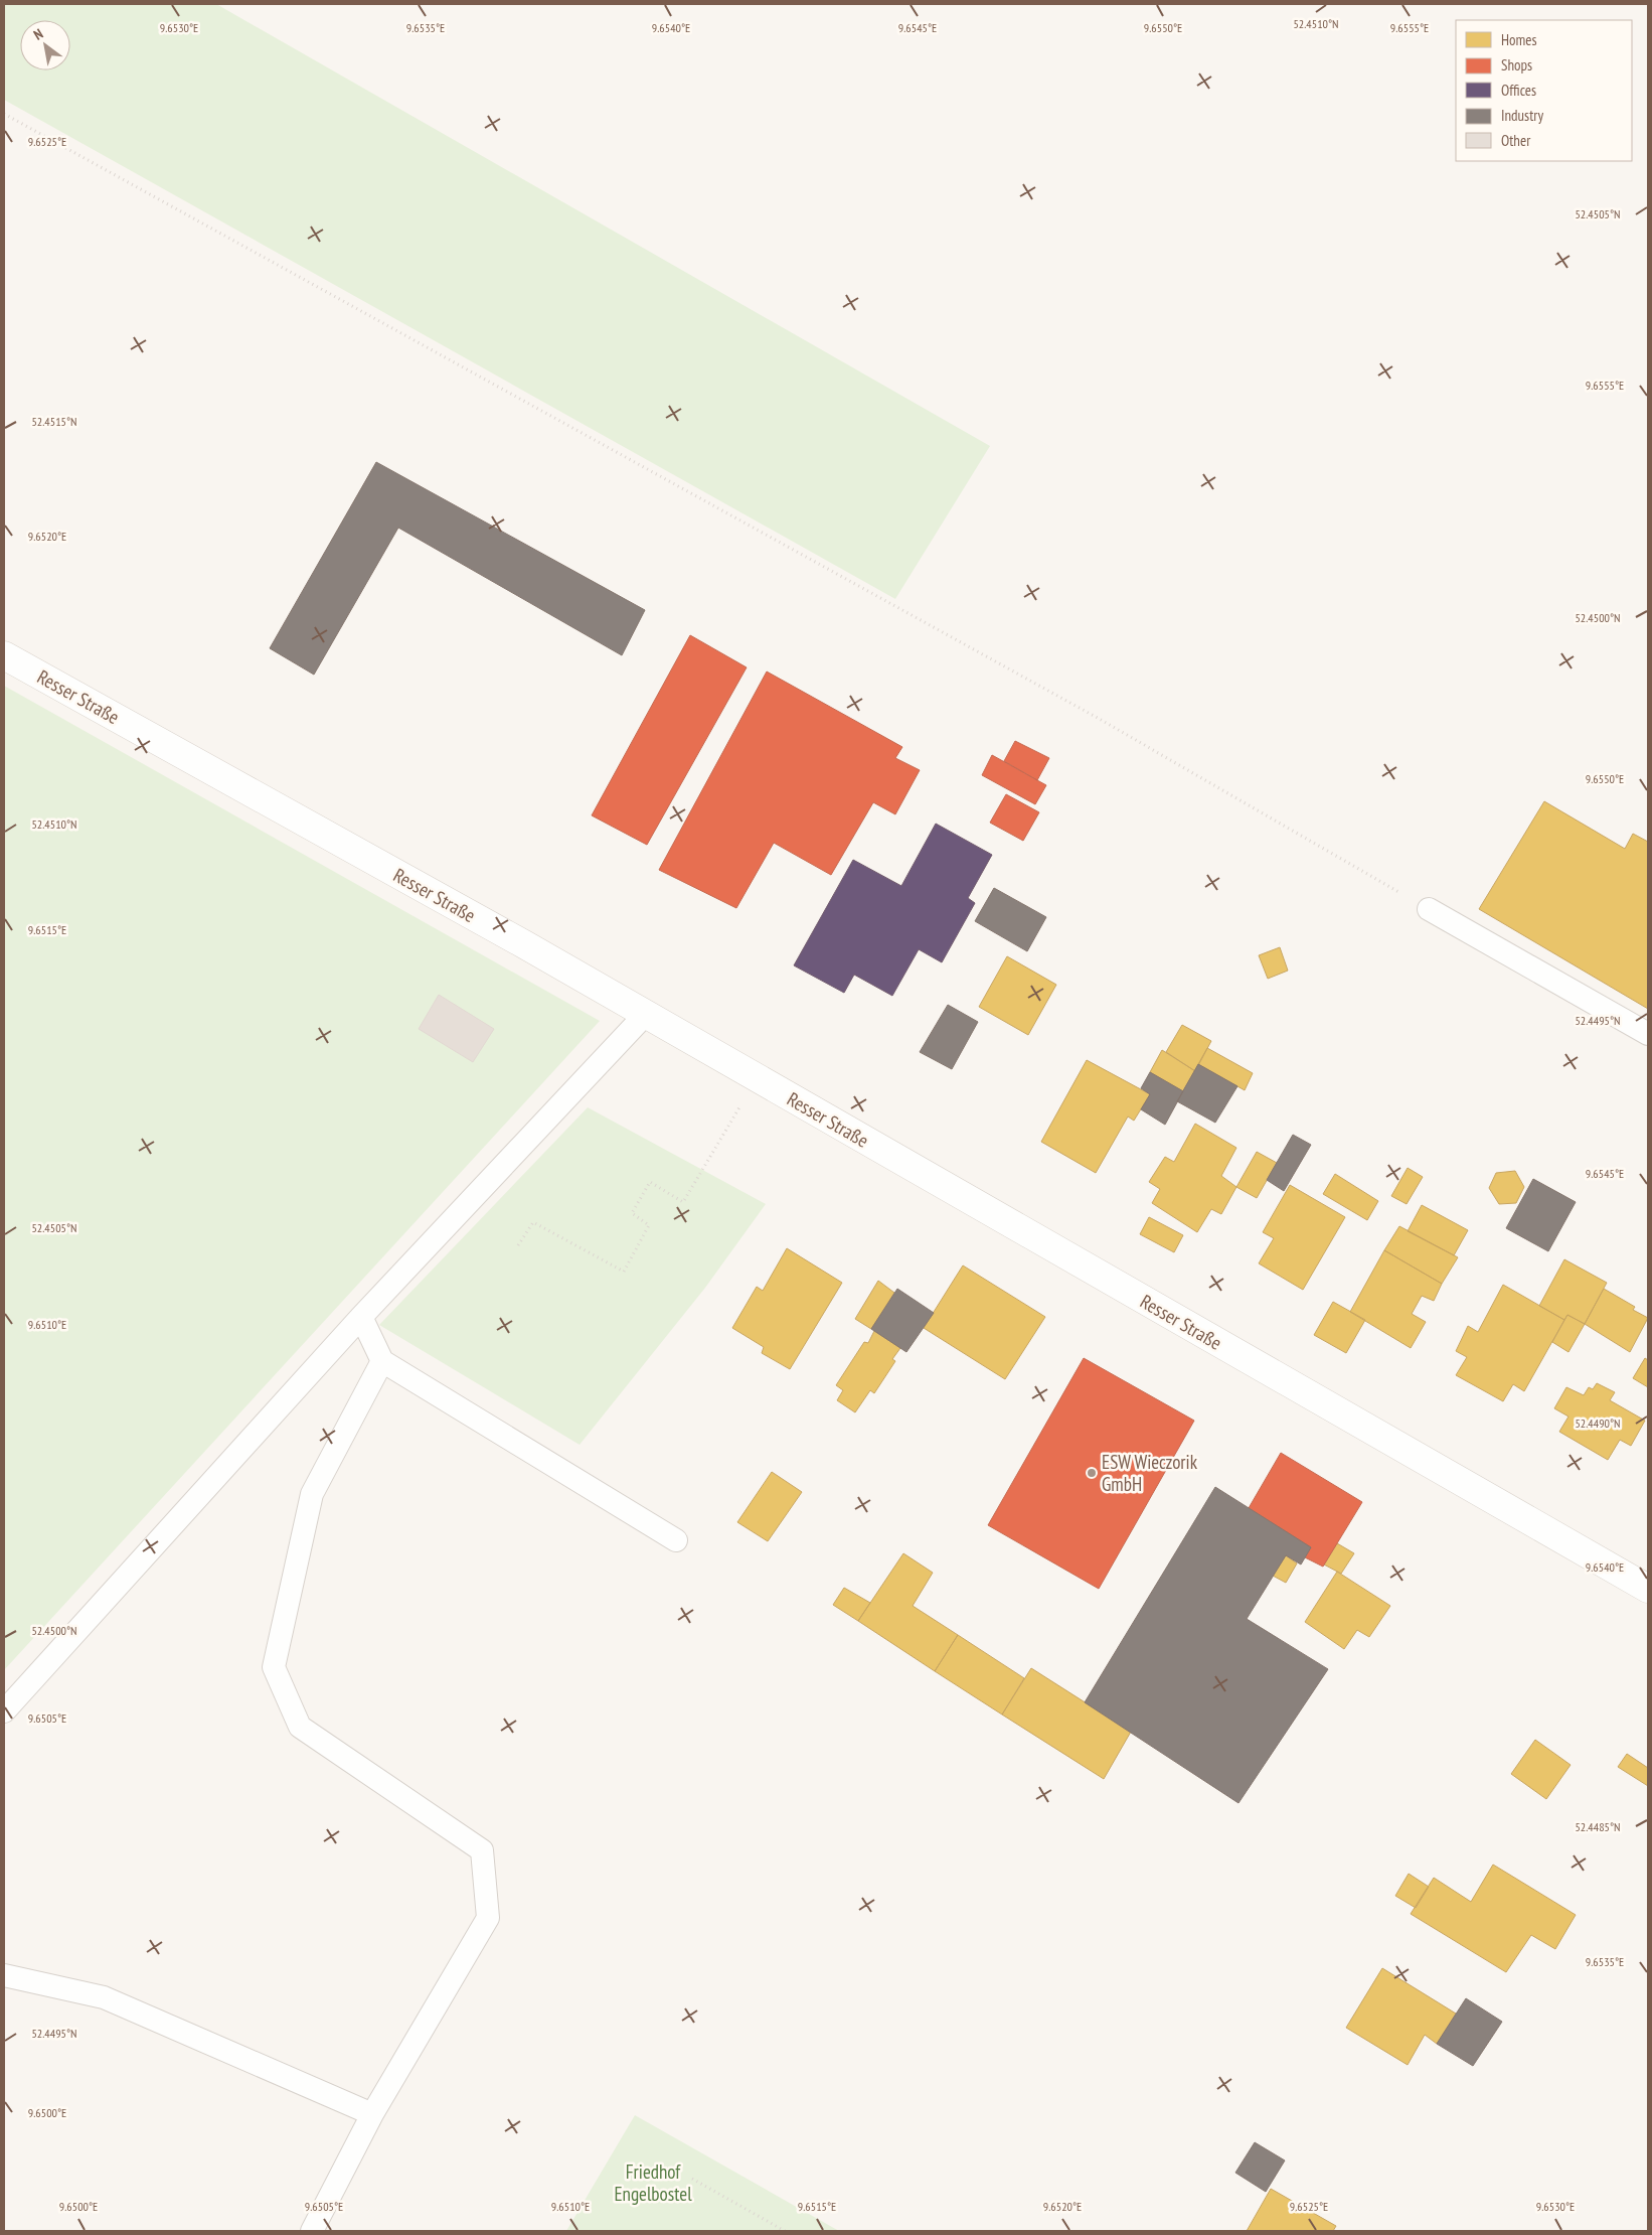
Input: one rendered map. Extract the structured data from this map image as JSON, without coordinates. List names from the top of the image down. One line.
{"streets":{"main road":["Resser Straße"]},"parks":["Friedhof Engelbostel"],"places":["ESW Wieczorik GmbH"],"legend":["Homes","Shops","Offices","Industry","Other"],"north":"top left","coordinates":["52.4510°N","9.6530°E","9.6535°E","9.6540°E","9.6545°E","9.6550°E","9.6555°E","9.6525°E","52.4505°N","52.4515°N","9.6520°E","52.4500°N","9.6515°E","52.4495°N","9.6510°E","52.4490°N","9.6505°E","52.4485°N","9.6500°E"]}
